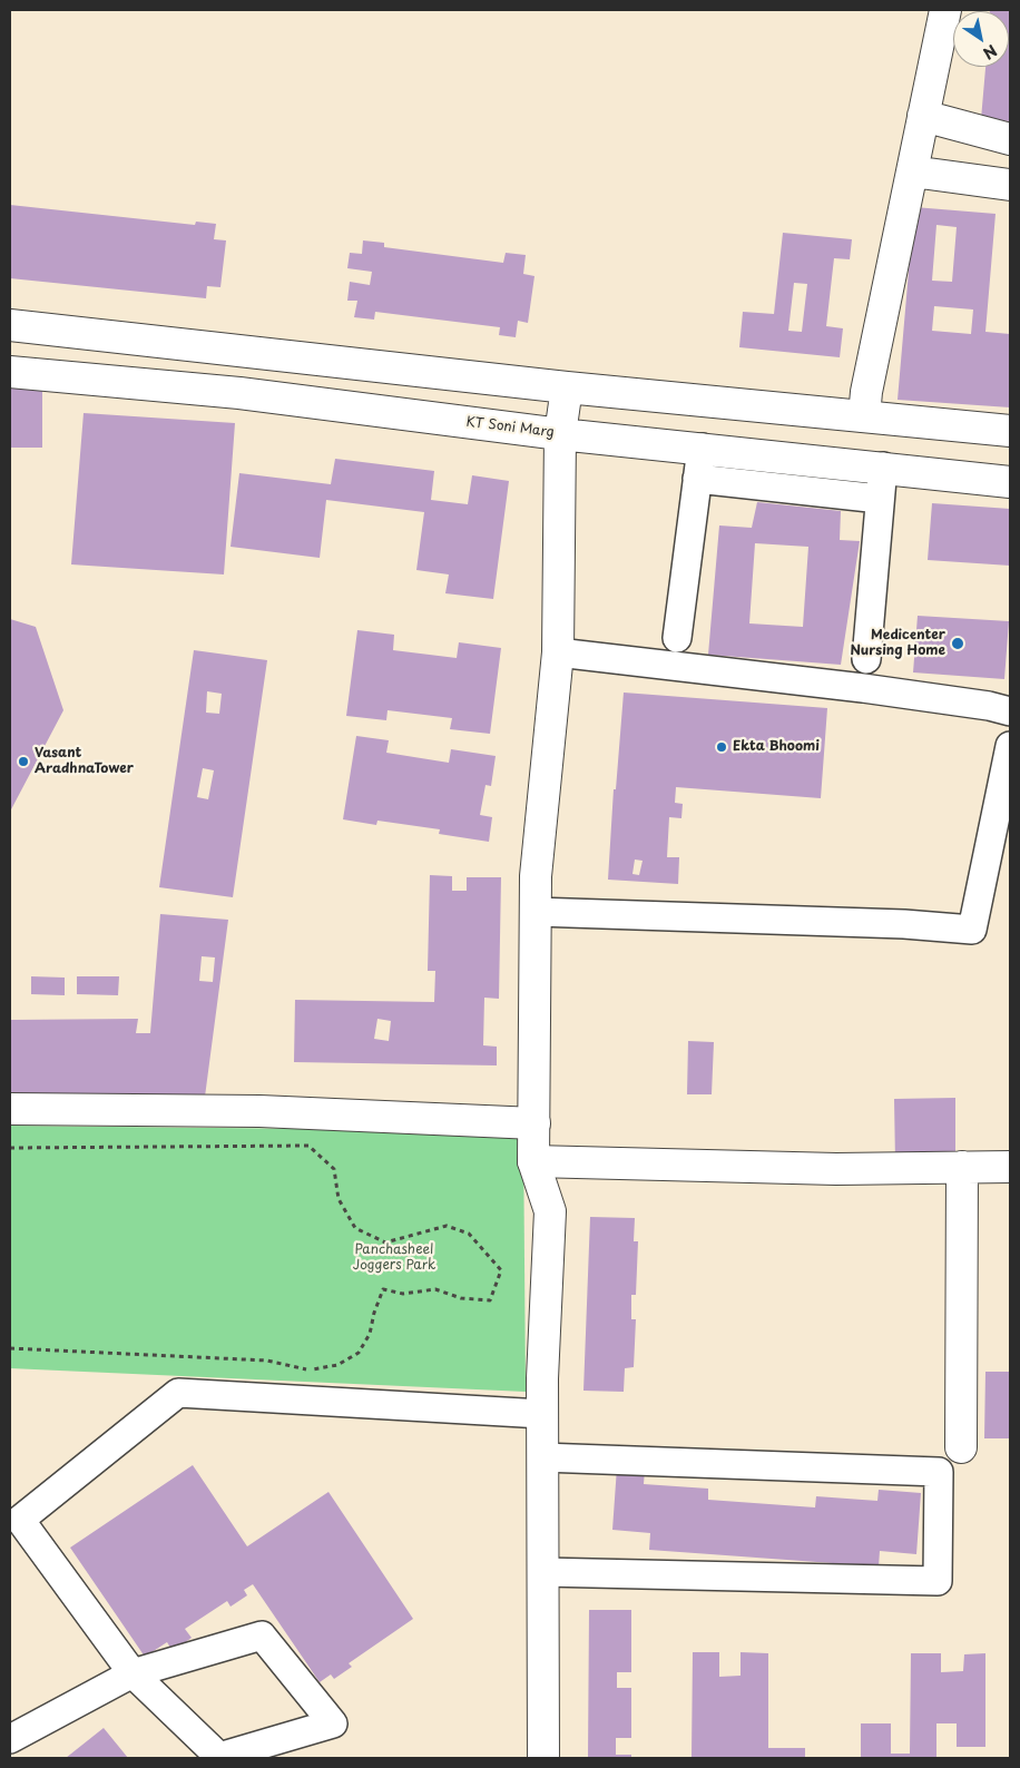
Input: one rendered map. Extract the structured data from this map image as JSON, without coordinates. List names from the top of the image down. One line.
{"streets":{"street":["KT Soni Marg"]},"parks":["Panchasheel Joggers Park"],"places":["Medicenter Nursing Home","Ekta Bhoomi","Vasant AradhnaTower"],"north":"bottom right"}
